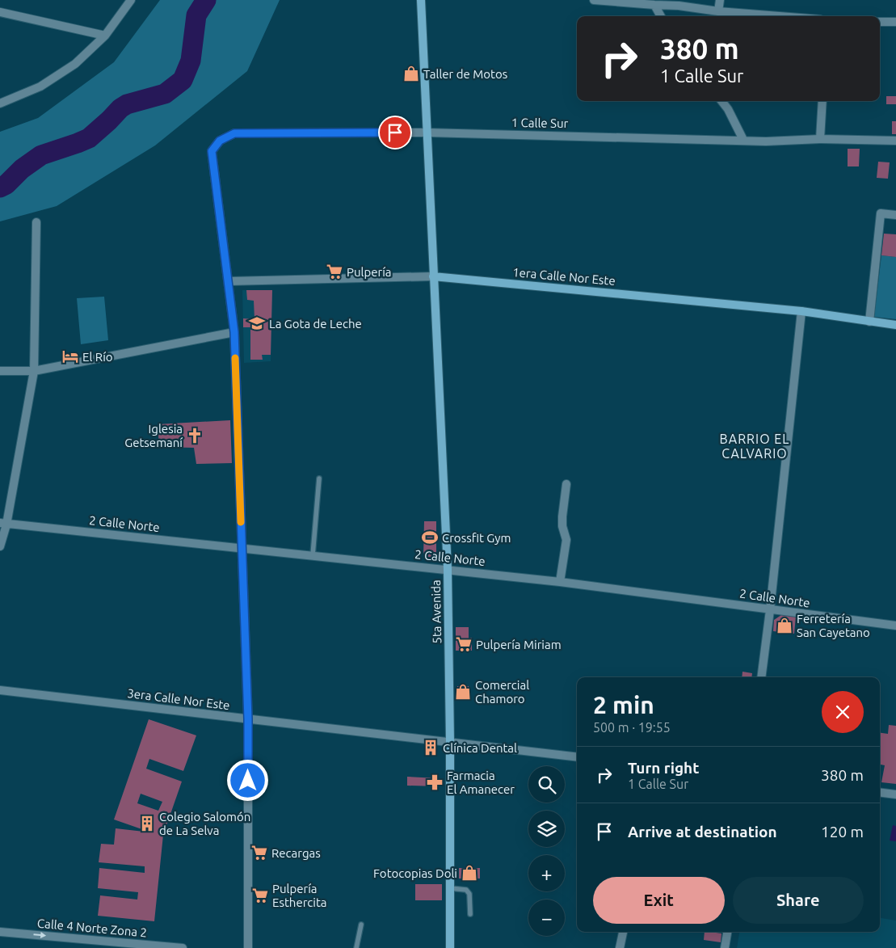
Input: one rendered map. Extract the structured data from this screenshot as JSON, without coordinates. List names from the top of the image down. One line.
{"streets":{"street":["1 Calle Sur","1era Calle Nor Este","2 Calle Norte","5ta Avenida","3era Calle Nor Este","Calle 4 Norte Zona 2"]},"crossings":[["1 Calle Sur","1era Calle Nor Este"],["1 Calle Sur","5ta Avenida"],["1era Calle Nor Este","5ta Avenida"],["2 Calle Norte","5ta Avenida"],["5ta Avenida","3era Calle Nor Este"]],"one_way":["Calle 4 Norte Zona 2"],"districts":["BARRIO EL CALVARIO"],"places":{"shop":["Taller de Motos","Ferretería San Cayetano","Comercial Chamoro","Fotocopias Doli"],"supermarket":["Pulpería","Pulpería Miriam","Recargas","Pulpería Esthercita"],"school or university":["La Gota de Leche"],"hotel":["El Río"],"church":["Iglesia Getsemaní"],"sports":["Crossfit Gym"],"building":["Clínica Dental","Colegio Salomón de La Selva"],"pharmacy":["Farmacia El Amanecer"]},"page":{"turn":["380 m","1 Calle Sur"],"heading":["2 min","500 m · 19:55"],"list":[{"name":"Turn right","note":"1 Calle Sur","value":"380 m"},{"name":"Arrive at destination","value":"120 m"}],"map_buttons":["+","−"],"buttons":["Exit","Share"]}}
